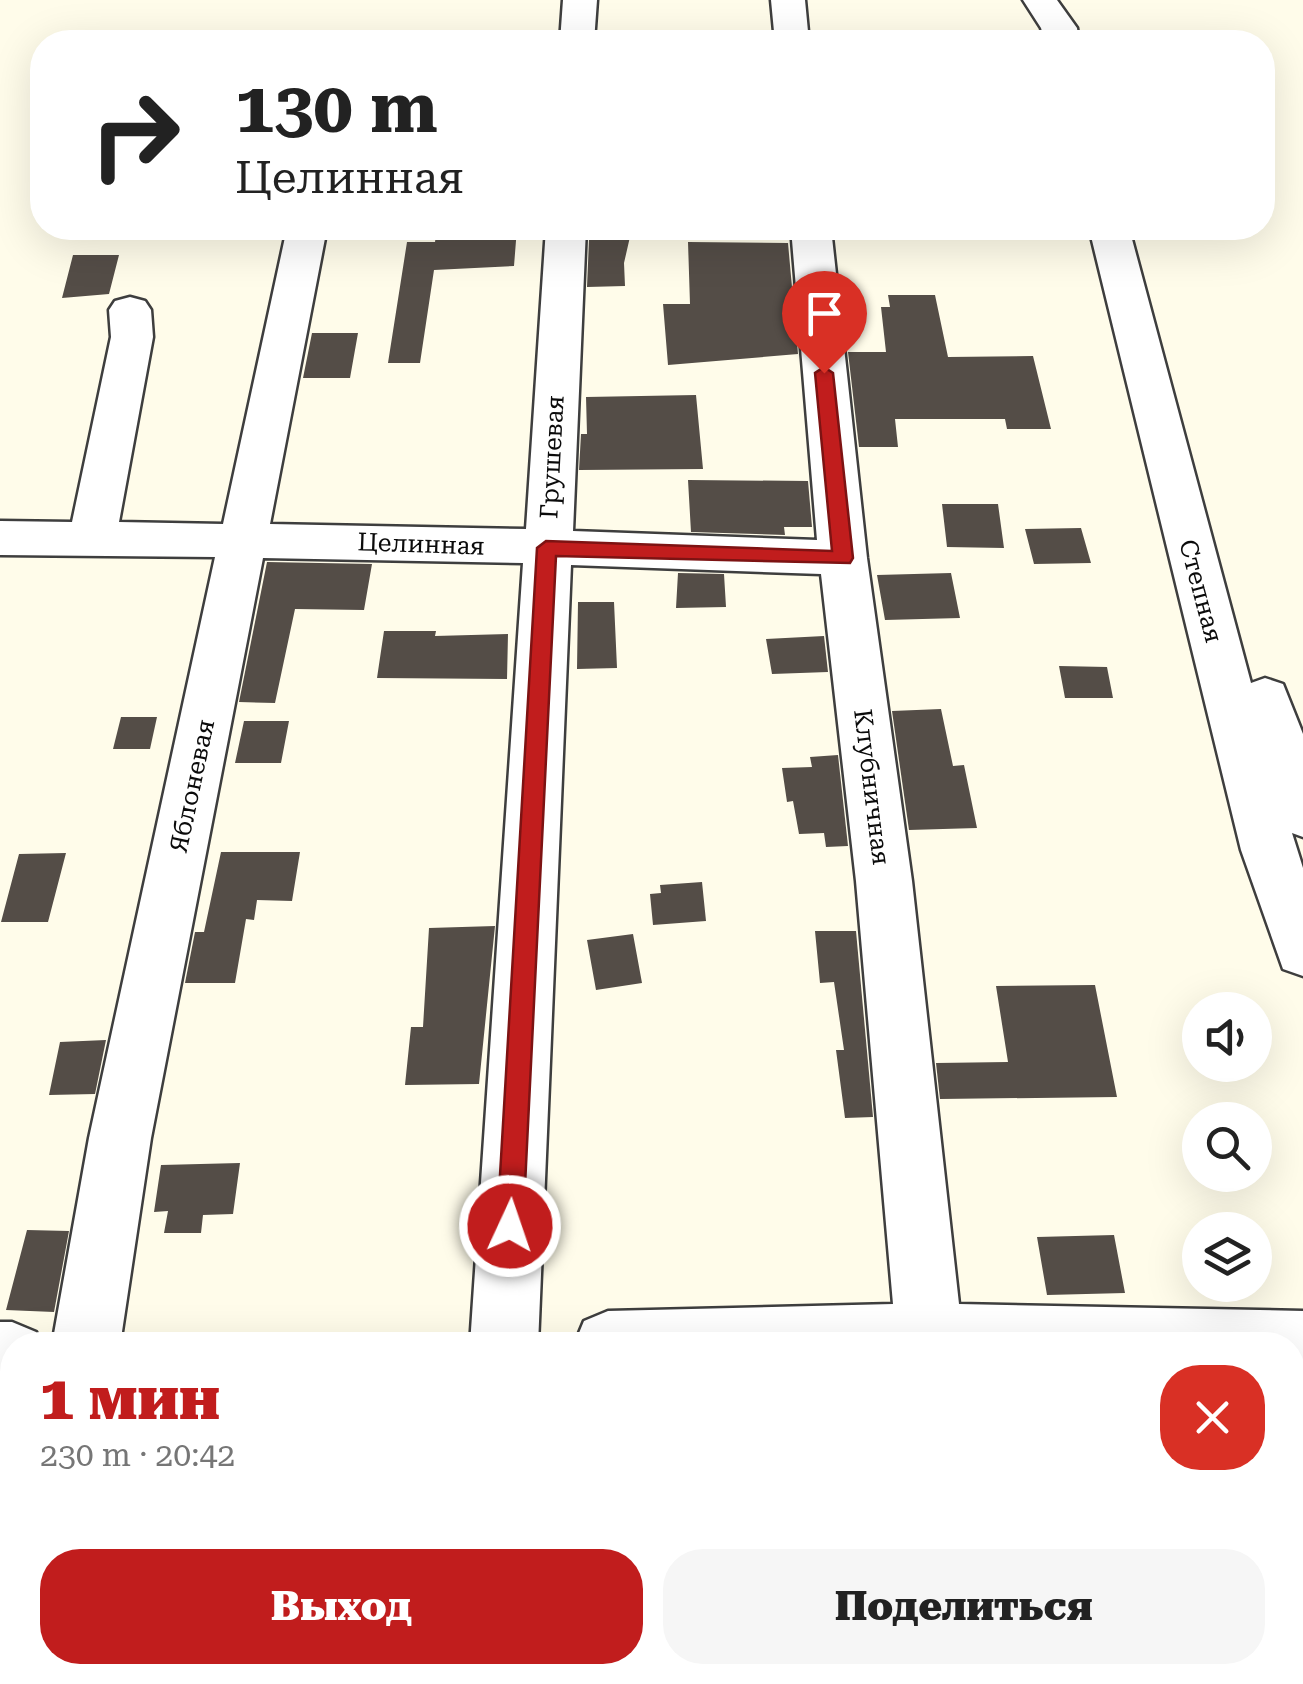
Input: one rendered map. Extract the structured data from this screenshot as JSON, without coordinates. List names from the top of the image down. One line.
{"streets":{"street":["Грушевая","Целинная","Степная","Яблоневая","Клубничная"]},"crossings":[["Грушевая","Целинная"],["Целинная","Яблоневая"],["Целинная","Клубничная"]],"page":{"turn":["130 m","Целинная"],"heading":["1 мин","230 m · 20:42"],"buttons":["Выход","Поделиться"]}}
